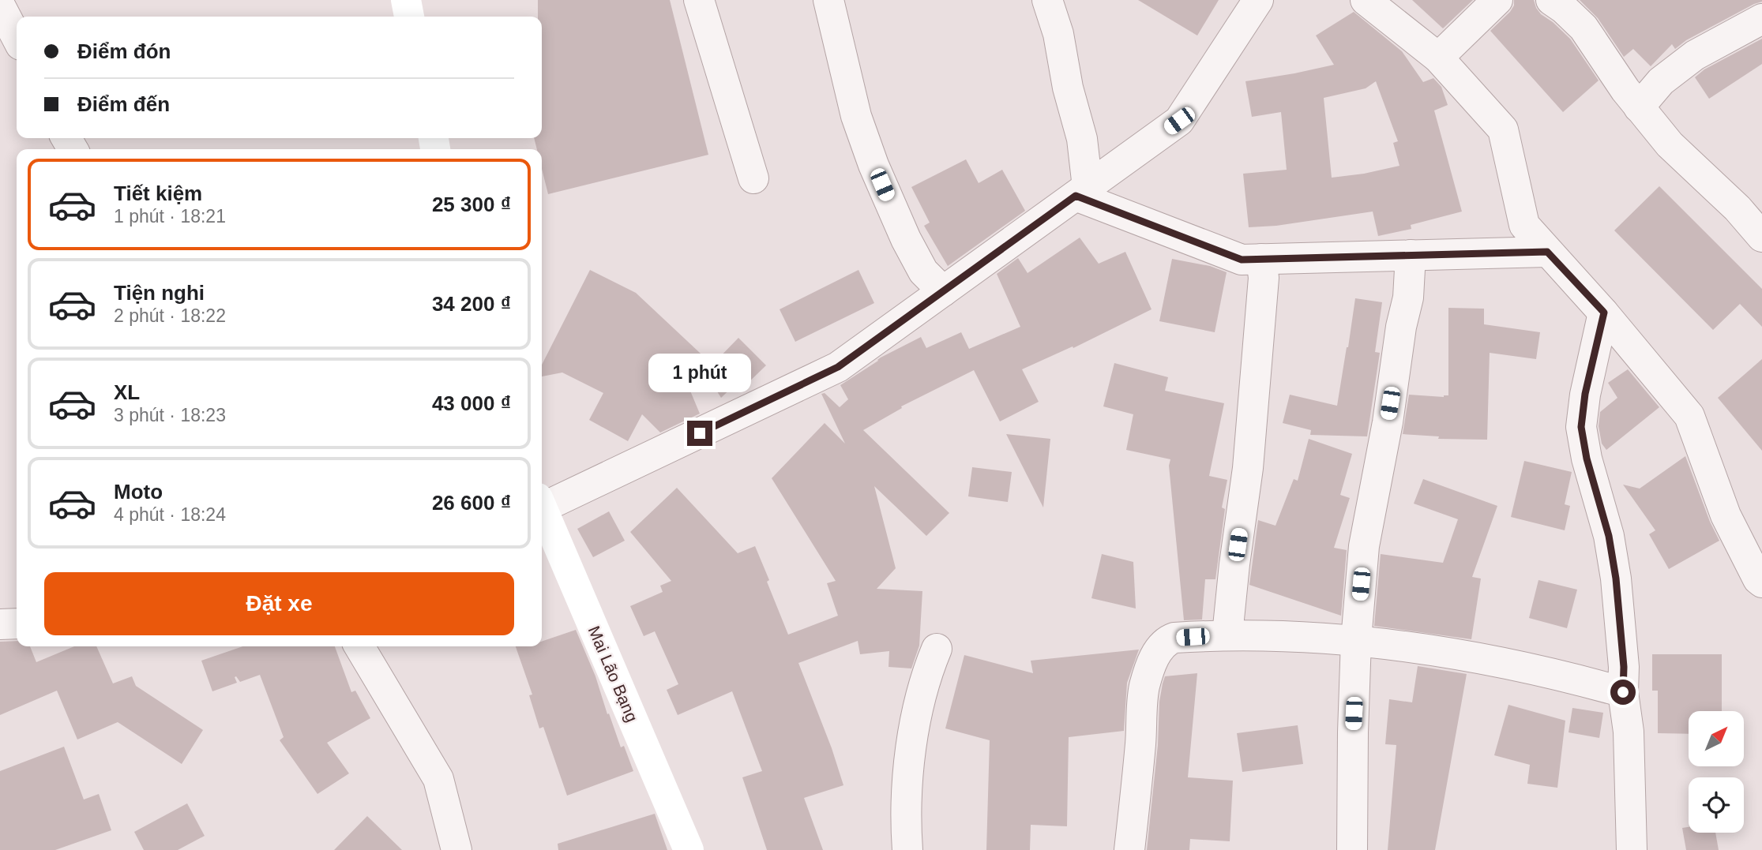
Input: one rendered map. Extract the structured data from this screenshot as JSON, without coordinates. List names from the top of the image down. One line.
{"streets":{"street":["Mai Lão Bạng"]},"north":"top right","page":{"banner":["Điểm đón","Điểm đến"],"list":[{"name":"Tiết kiệm","note":"1 phút · 18:21","value":"25 300 ₫"},{"name":"Tiện nghi","note":"2 phút · 18:22","value":"34 200 ₫"},{"name":"XL","note":"3 phút · 18:23","value":"43 000 ₫"},{"name":"Moto","note":"4 phút · 18:24","value":"26 600 ₫"}],"bubble":"1 phút","buttons":"Đặt xe"}}
